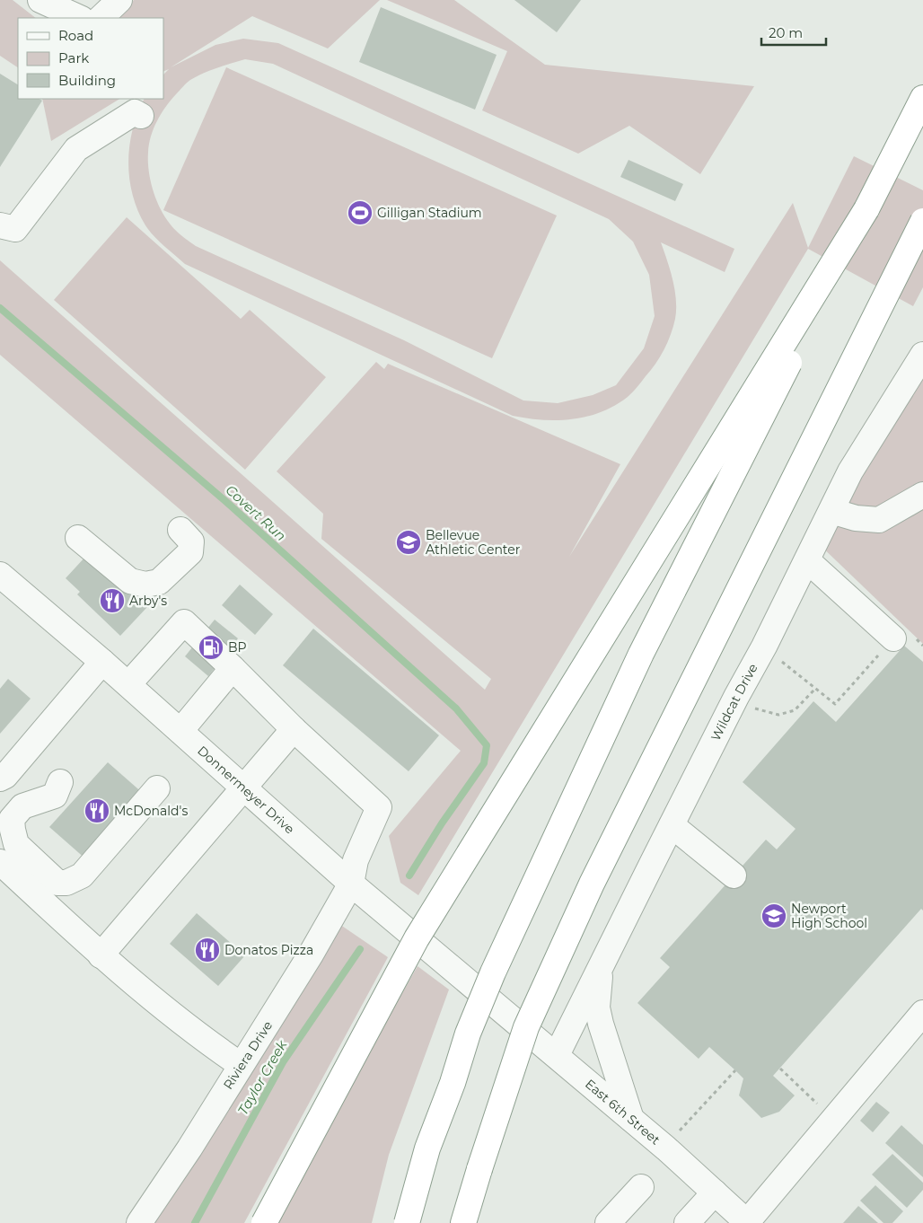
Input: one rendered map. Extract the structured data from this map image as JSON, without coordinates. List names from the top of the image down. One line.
{"streets":{"street":["Wildcat Drive","Donnermeyer Drive","Riviera Drive","East 6th Street"]},"crossings":[["Wildcat Drive","East 6th Street"],["Donnermeyer Drive","Riviera Drive"],["Donnermeyer Drive","East 6th Street"]],"water":["Covert Run","Taylor Creek"],"places":{"sports":["Gilligan Stadium"],"school or university":["Bellevue Athletic Center","Newport High School"],"restaurant":["Arby's","McDonald's","Donatos Pizza"],"fuel station":["BP"]},"legend":["Road","Park","Building"],"scale_bar":"20 m"}
